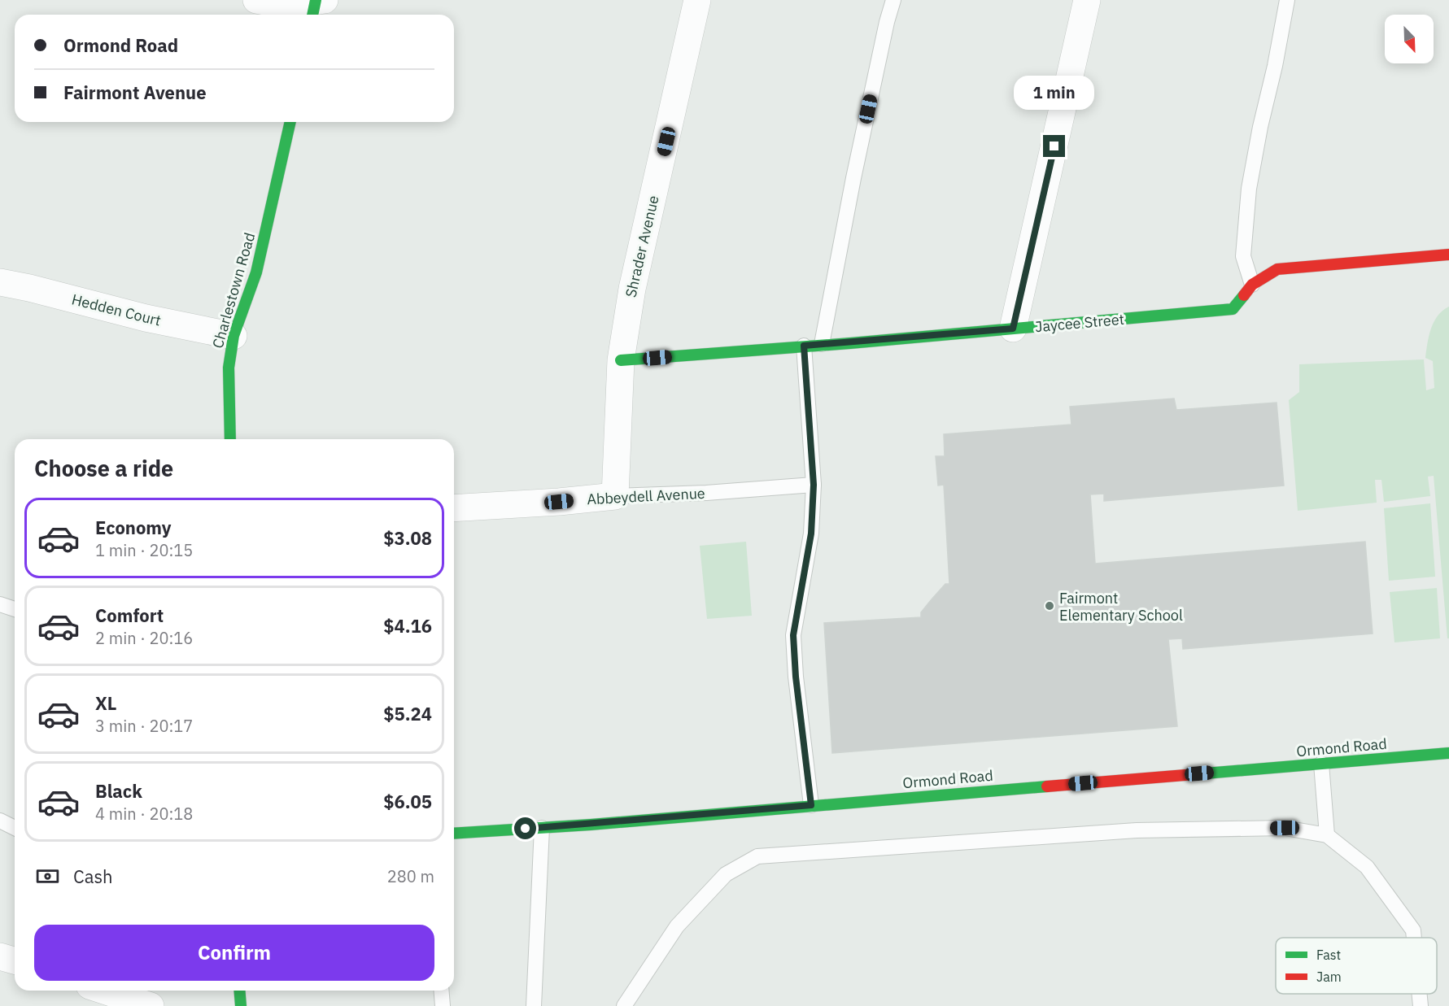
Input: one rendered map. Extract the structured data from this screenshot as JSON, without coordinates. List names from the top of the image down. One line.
{"streets":{"street":["Shrader Avenue","Charlestown Road","Hedden Court","Jaycee Street","Abbeydell Avenue","Ormond Road"]},"crossings":[["Shrader Avenue","Jaycee Street"],["Shrader Avenue","Abbeydell Avenue"],["Charlestown Road","Hedden Court"]],"places":["Fairmont Elementary School"],"legend":["Fast","Jam"],"north":"bottom right","page":{"banner":["Ormond Road","Fairmont Avenue"],"bubble":"1 min","heading":"Choose a ride","list":[{"name":"Economy","note":"1 min · 20:15","value":"$3.08"},{"name":"Comfort","note":"2 min · 20:16","value":"$4.16"},{"name":"XL","note":"3 min · 20:17","value":"$5.24"},{"name":"Black","note":"4 min · 20:18","value":"$6.05"}],"pay":["Cash","280 m"],"buttons":"Confirm"}}
